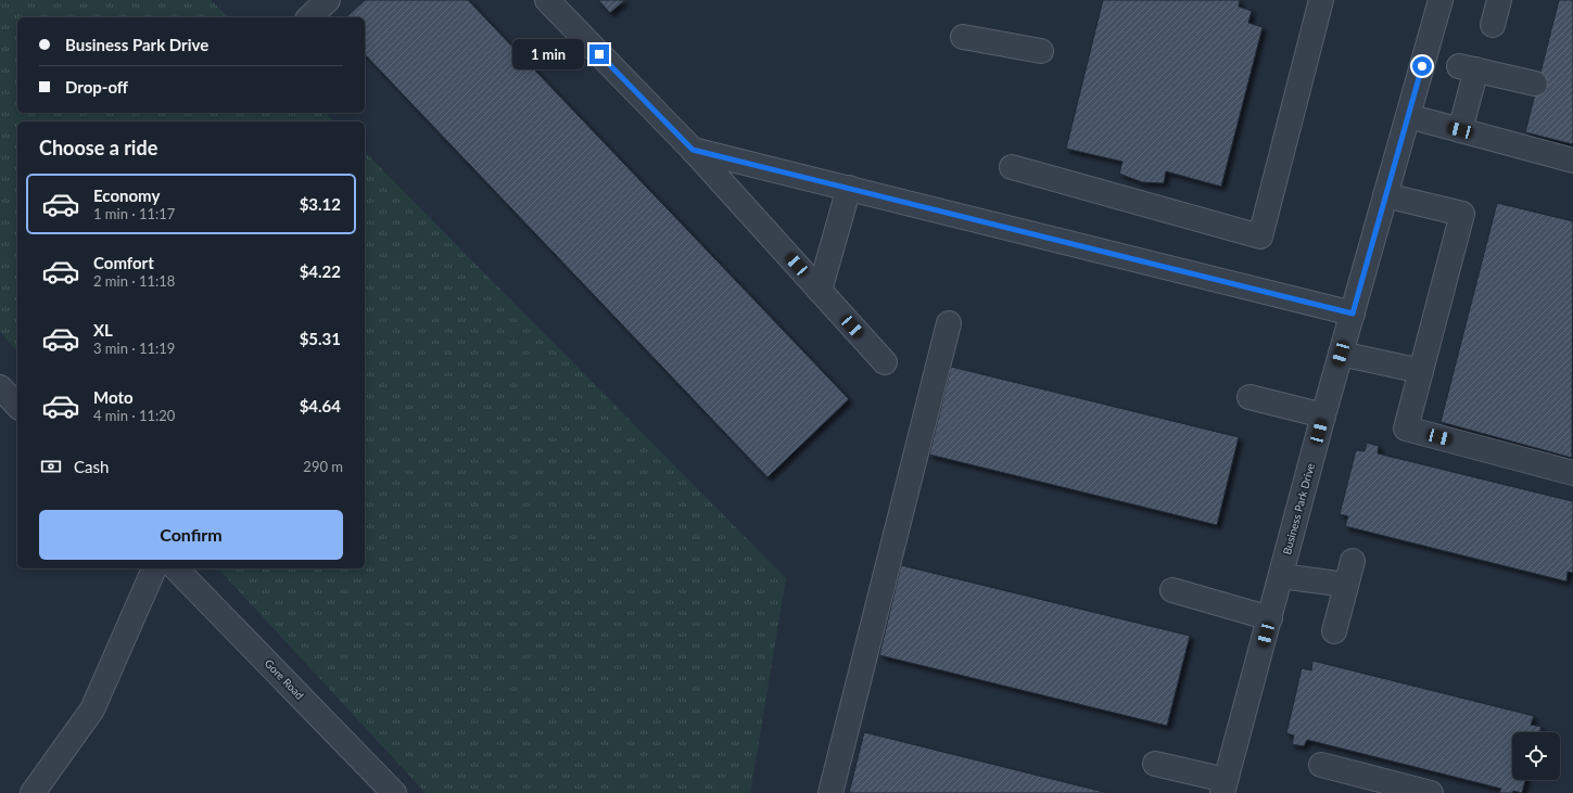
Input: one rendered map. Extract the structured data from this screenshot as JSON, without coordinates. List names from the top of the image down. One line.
{"streets":{"street":["Business Park Drive","Gore Road"]},"page":{"banner":["Business Park Drive","Drop-off"],"bubble":"1 min","heading":"Choose a ride","list":[{"name":"Economy","note":"1 min · 11:17","value":"$3.12"},{"name":"Comfort","note":"2 min · 11:18","value":"$4.22"},{"name":"XL","note":"3 min · 11:19","value":"$5.31"},{"name":"Moto","note":"4 min · 11:20","value":"$4.64"}],"pay":["Cash","290 m"],"buttons":"Confirm"}}
